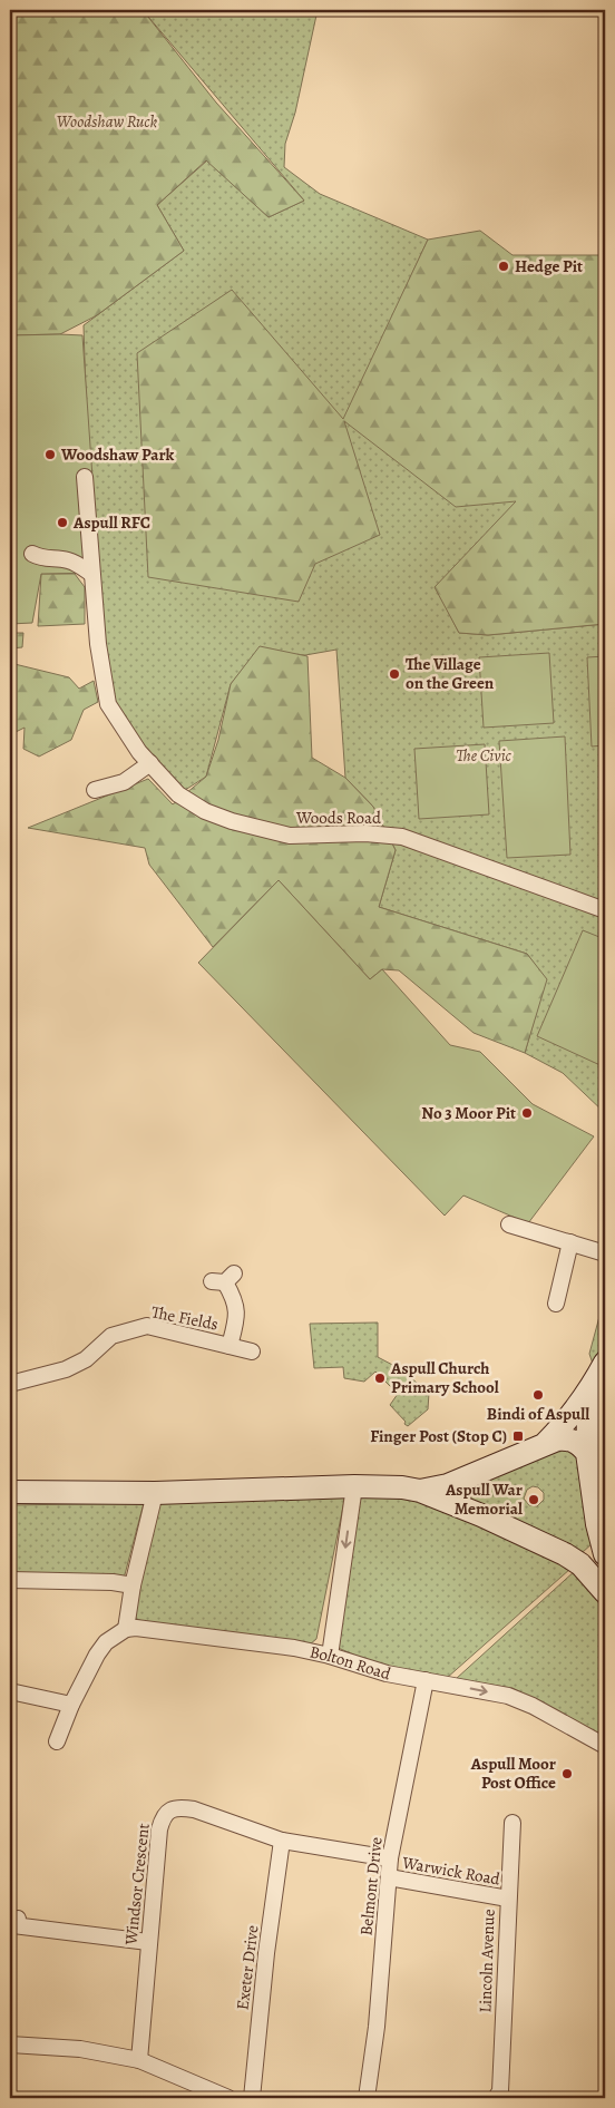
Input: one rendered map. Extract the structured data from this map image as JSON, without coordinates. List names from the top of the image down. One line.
{"streets":{"street":["Woods Road","The Fields","Bolton Road","Warwick Road","Windsor Crescent","Belmont Drive","Lincoln Avenue","Exeter Drive"]},"crossings":[["Bolton Road","Belmont Drive"],["Warwick Road","Belmont Drive"],["Warwick Road","Lincoln Avenue"],["Windsor Crescent","Belmont Drive"],["Windsor Crescent","Exeter Drive"]],"one_way":["Bolton Road"],"parks":["Woodshaw Ruck","The Civic"],"places":{"other":["Hedge Pit","Woodshaw Park","Aspull RFC","The Village on the Green","No 3 Moor Pit","Aspull Church Primary School","Bindi of Aspull","Aspull War Memorial","Aspull Moor Post Office"],"transit":["Finger Post (Stop C)"]}}
